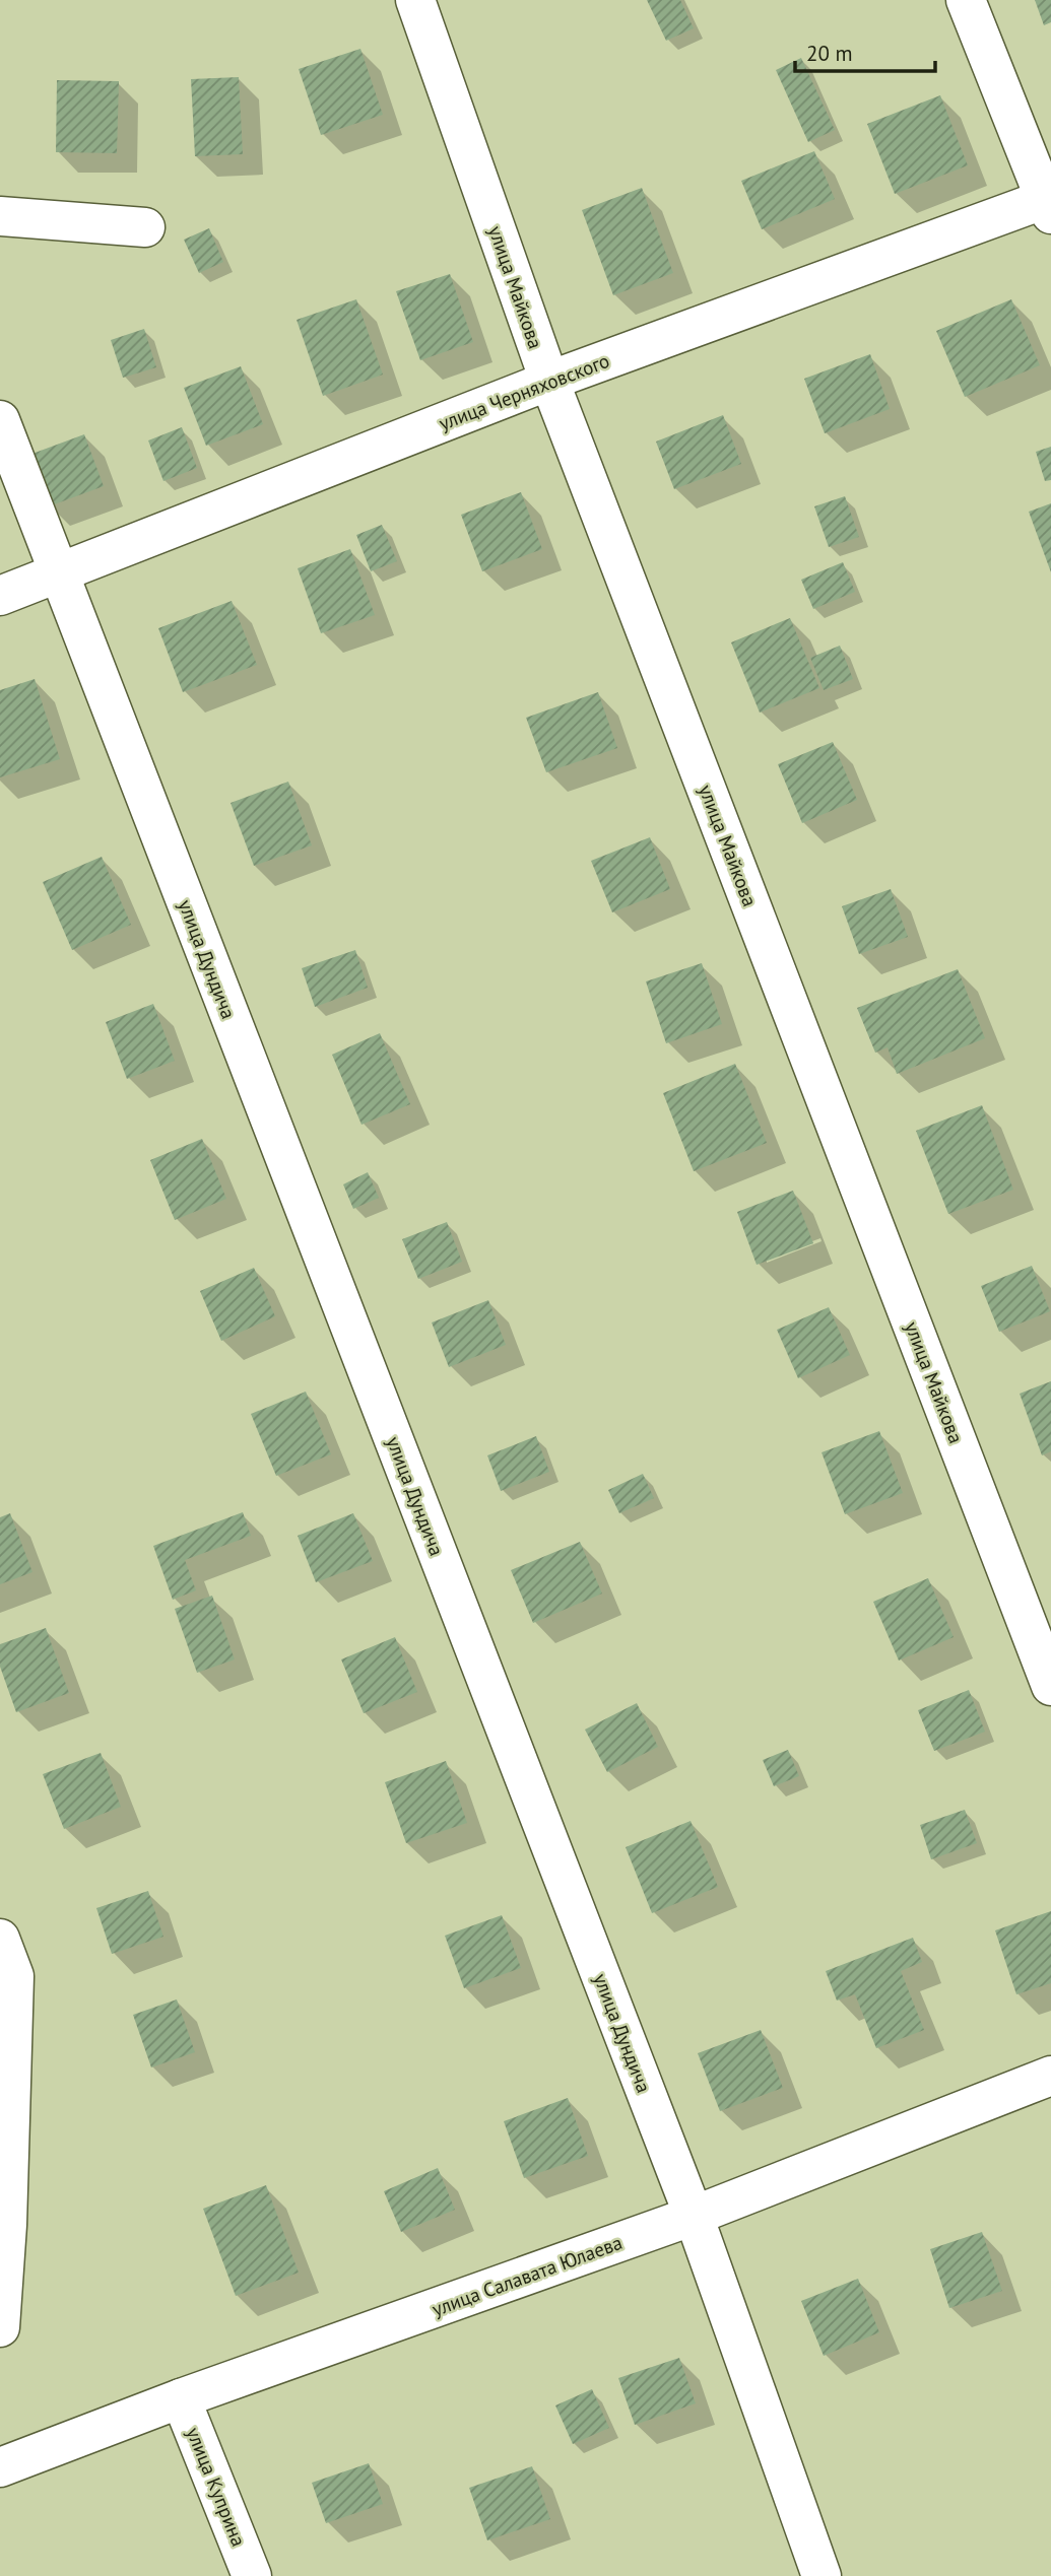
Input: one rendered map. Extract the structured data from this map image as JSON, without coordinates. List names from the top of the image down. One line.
{"streets":{"street":["улица Майкова","улица Черняховского","улица Дундича","улица Салавата Юлаева","улица Куприна"]},"crossings":[["улица Майкова","улица Черняховского"],["улица Черняховского","улица Дундича"],["улица Дундича","улица Салавата Юлаева"],["улица Салавата Юлаева","улица Куприна"]],"scale_bar":"20 m"}
